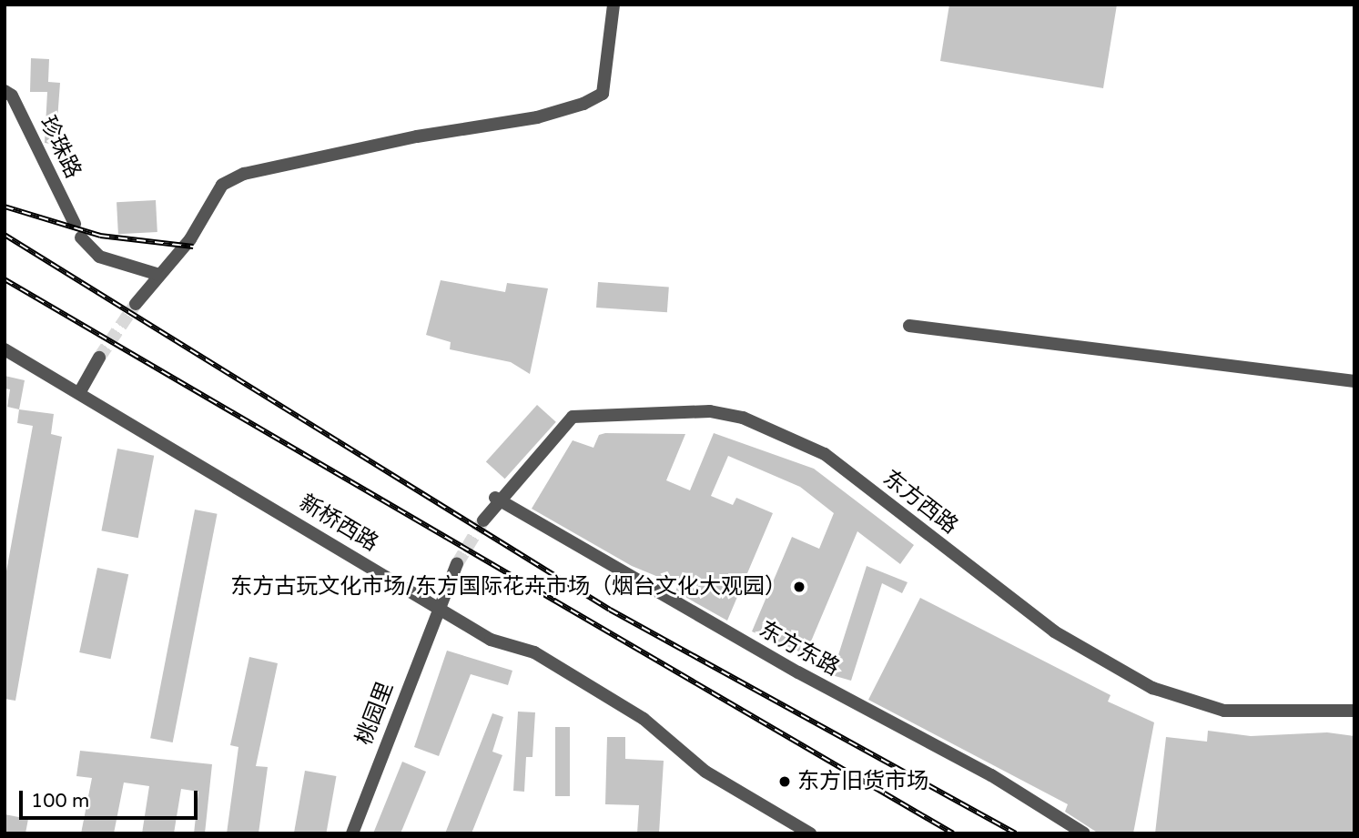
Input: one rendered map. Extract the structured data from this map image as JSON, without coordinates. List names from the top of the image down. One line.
{"streets":{"street":["珍珠路","东方西路","新桥西路","东方东路","桃园里"]},"crossings":[["东方西路","东方东路"],["新桥西路","桃园里"]],"places":["东方古玩文化市场/东方国际花卉市场（烟台文化大观园）","东方旧货市场"],"scale_bar":"100 m"}
